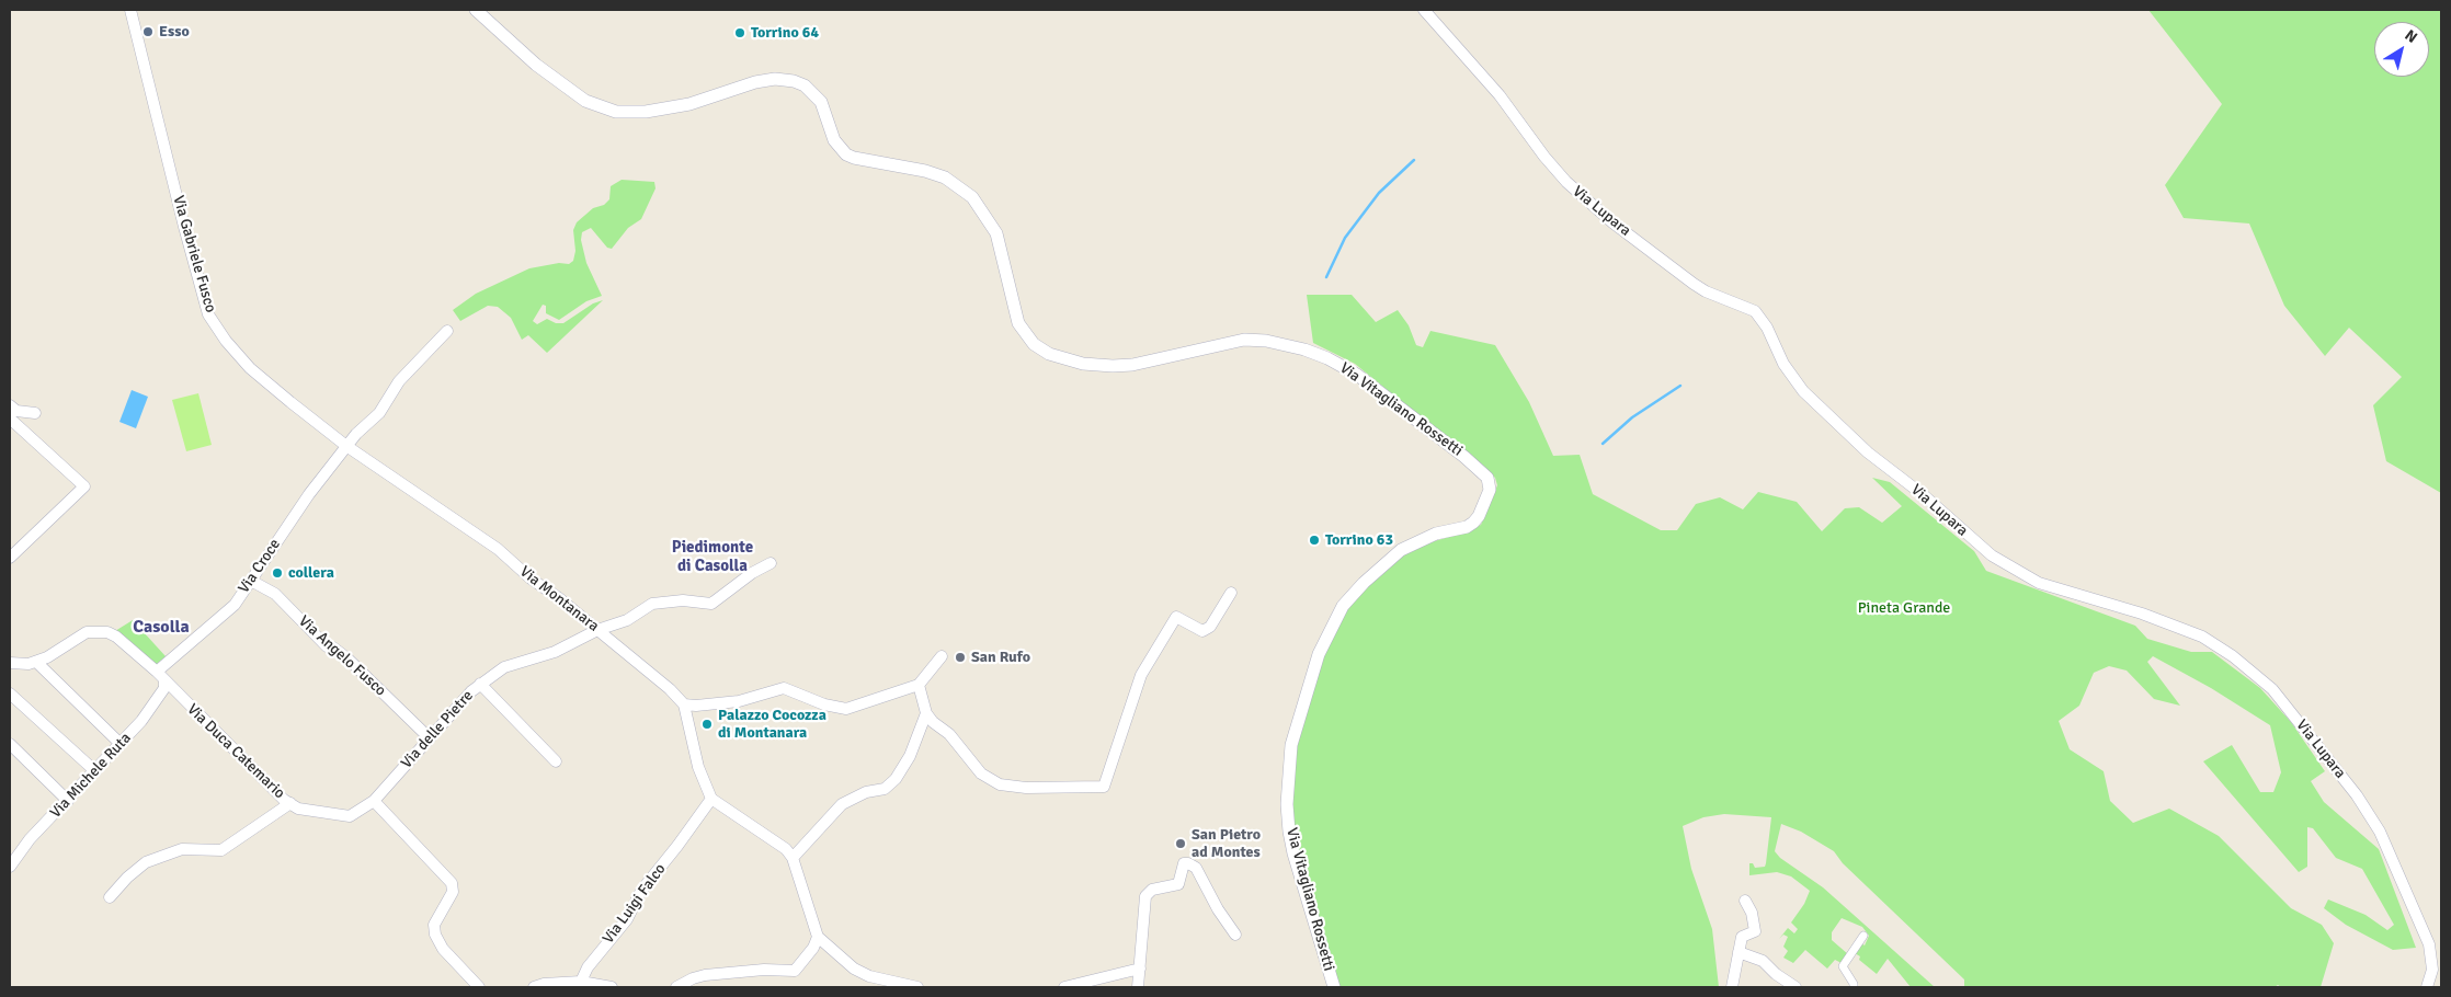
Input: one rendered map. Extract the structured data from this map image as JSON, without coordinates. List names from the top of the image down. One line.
{"streets":{"street":["Via Lupara","Via Gabriele Fusco","Via Vitagliano Rossetti","Via Croce","Via Montanara","Via Angelo Fusco","Via delle Pietre","Via Duca Catemario","Via Michele Ruta","Via Luigi Falco"]},"crossings":[["Via Gabriele Fusco","Via Croce"],["Via Gabriele Fusco","Via Montanara"],["Via Croce","Via Montanara"],["Via Croce","Via Angelo Fusco"],["Via Croce","Via Duca Catemario"],["Via Montanara","Via delle Pietre"],["Via Angelo Fusco","Via delle Pietre"],["Via delle Pietre","Via Duca Catemario"],["Via Duca Catemario","Via Michele Ruta"]],"districts":["Piedimonte di Casolla","Casolla"],"parks":["Pineta Grande"],"places":["Esso","Torrino 64","Torrino 63","collera","San Rufo","Palazzo Cocozza di Montanara","San Pietro ad Montes"],"north":"top right"}
